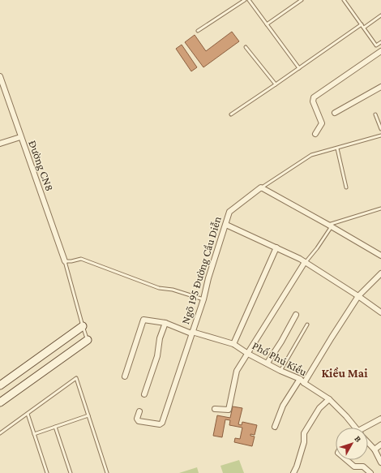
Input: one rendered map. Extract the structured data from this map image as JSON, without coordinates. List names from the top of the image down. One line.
{"streets":{"street":["Đường CN8","Ngõ 195 Đường Cầu Diễn","Phố Phú Kiều"]},"crossings":[["Ngõ 195 Đường Cầu Diễn","Phố Phú Kiều"]],"districts":["Kiều Mai"],"north":"top right"}
